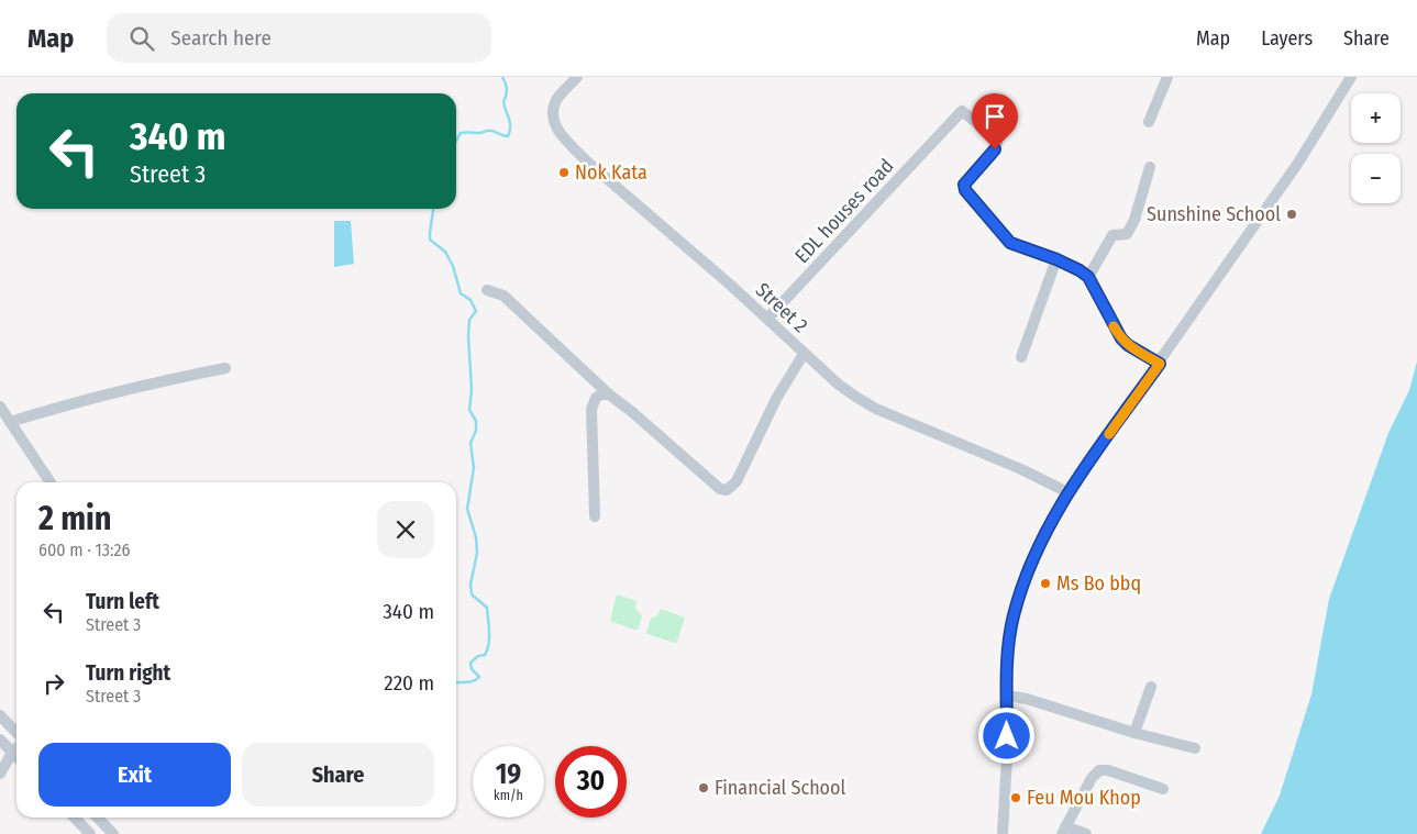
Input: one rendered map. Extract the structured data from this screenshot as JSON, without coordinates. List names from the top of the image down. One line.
{"streets":{"street":["EDL houses road","Street 2"]},"crossings":[["EDL houses road","Street 2"]],"places":["Nok Kata","Sunshine School","Ms Bo bbq","Financial School","Feu Mou Khop"],"page":{"header":"Map","search":"Search here","nav":["Map","Layers","Share"],"map_buttons":["+","−"],"turn":["340 m","Street 3"],"heading":["2 min","600 m · 13:26"],"list":[{"name":"Turn left","note":"Street 3","value":"340 m"},{"name":"Turn right","note":"Street 3","value":"220 m"}],"buttons":["Exit","Share"],"speed":"19 km/h","limit":"30"}}
